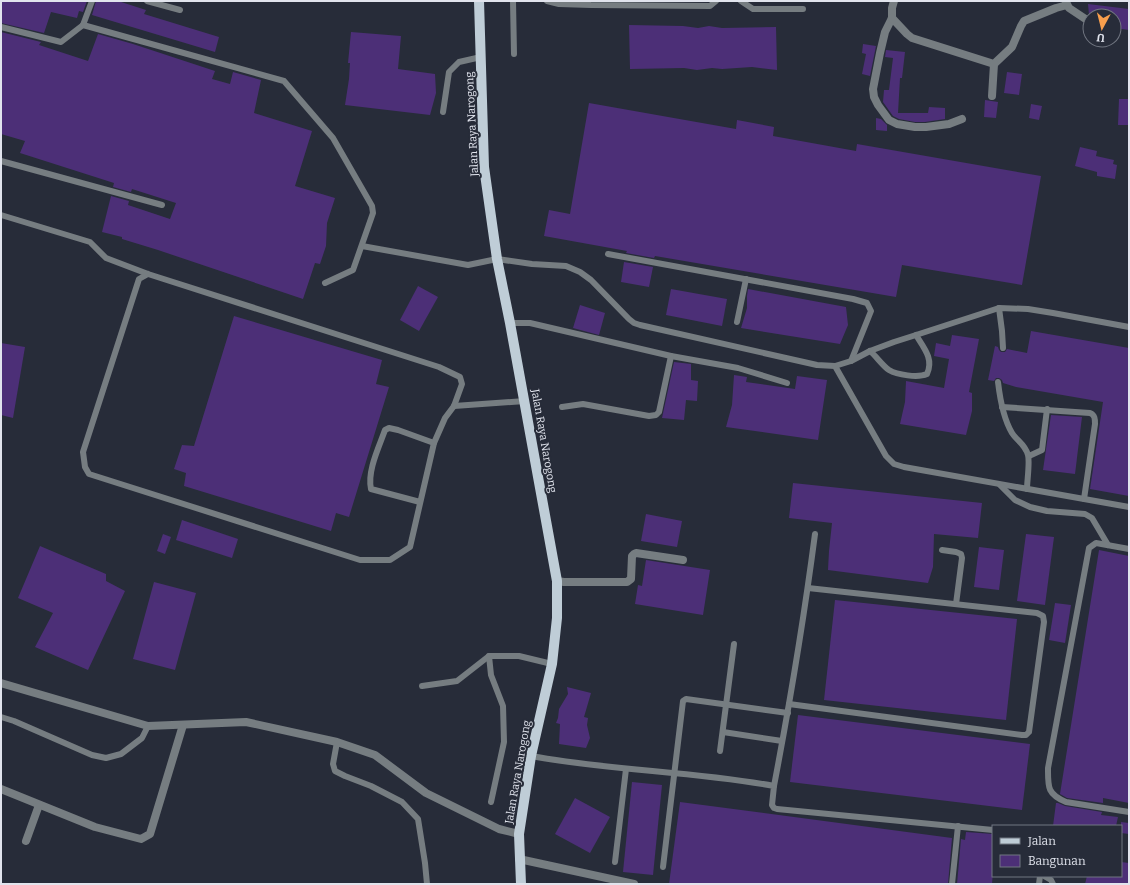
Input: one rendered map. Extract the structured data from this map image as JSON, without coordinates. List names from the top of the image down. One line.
{"streets":{"main road":["Jalan Raya Narogong"]},"legend":["Jalan","Bangunan"],"north":"bottom"}
